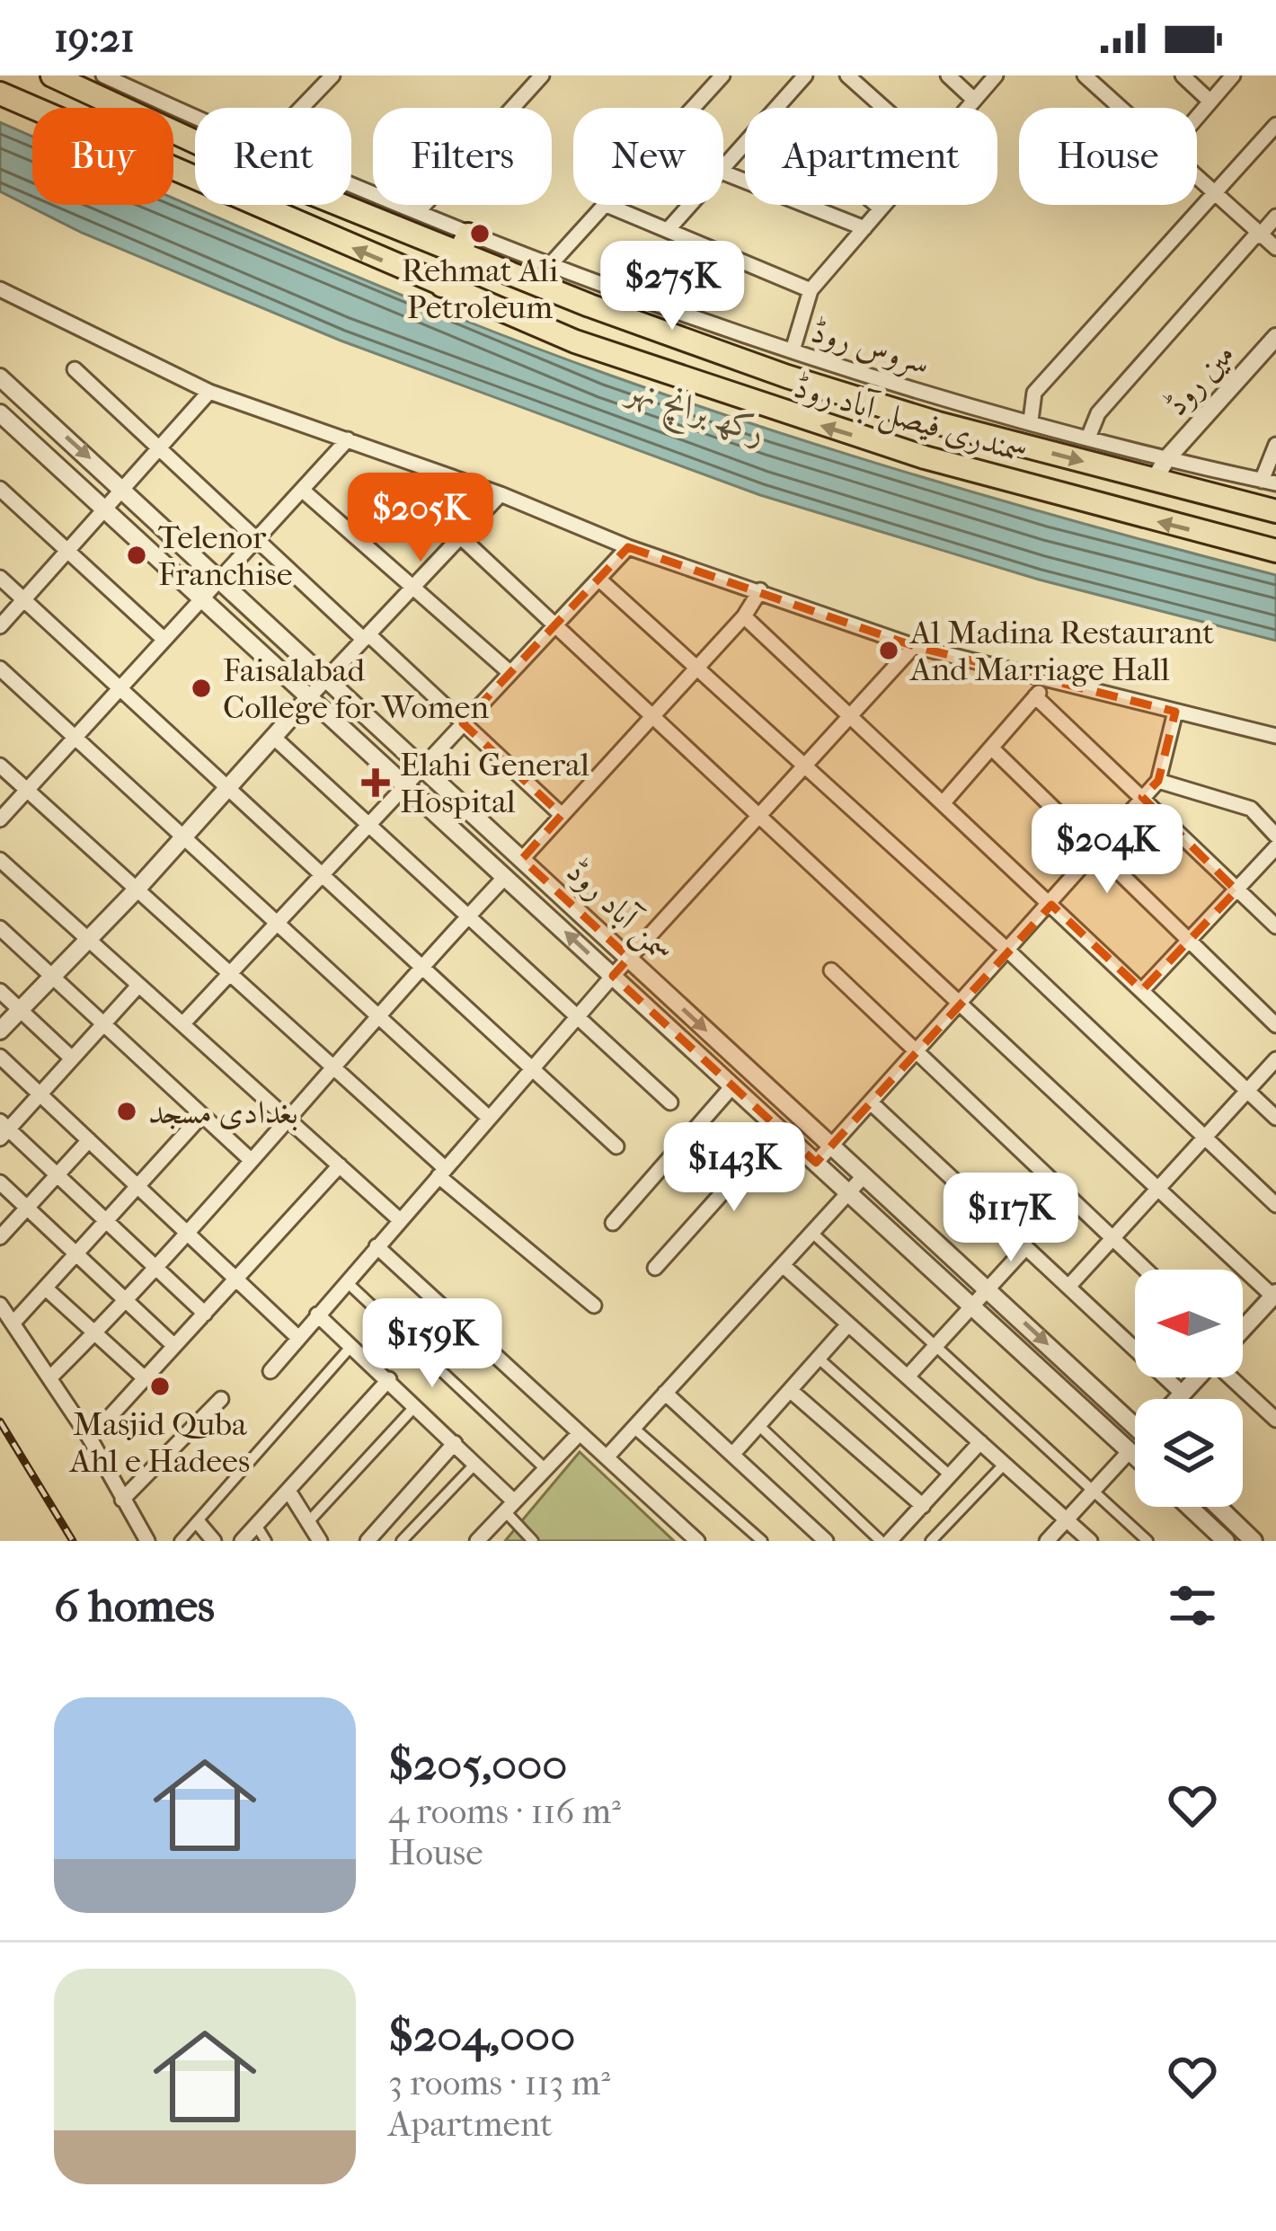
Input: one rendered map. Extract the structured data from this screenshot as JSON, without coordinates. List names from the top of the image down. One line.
{"streets":{"main road":["سمندری فیصل آباد روڈ"],"street":["سروس روڈ","مین روڈ","سمن آباد روڈ"]},"crossings":[["سروس روڈ","مین روڈ"],["سروس روڈ","سمندری فیصل آباد روڈ"],["مین روڈ","سمندری فیصل آباد روڈ"]],"water":["رکھ برانچ نہر"],"places":{"other":["Rehmat Ali Petroleum","Telenor Franchise","Al Madina Restaurant And Marriage Hall","Faisalabad College for Women","بغدادی مسجد","Masjid Quba Ahl e Hadees"],"health":["Elahi General Hospital"]},"north":"left","page":{"status":"19:21","chip":["Buy","Rent","Filters","New","Apartment","House"],"price":["$275K","$205K","$204K","$143K","$117K","$159K"],"heading":"6 homes","list":[{"name":"$205,000","note":"4 rooms · 116 m² · House"},{"name":"$204,000","note":"3 rooms · 113 m² · Apartment"}]}}
